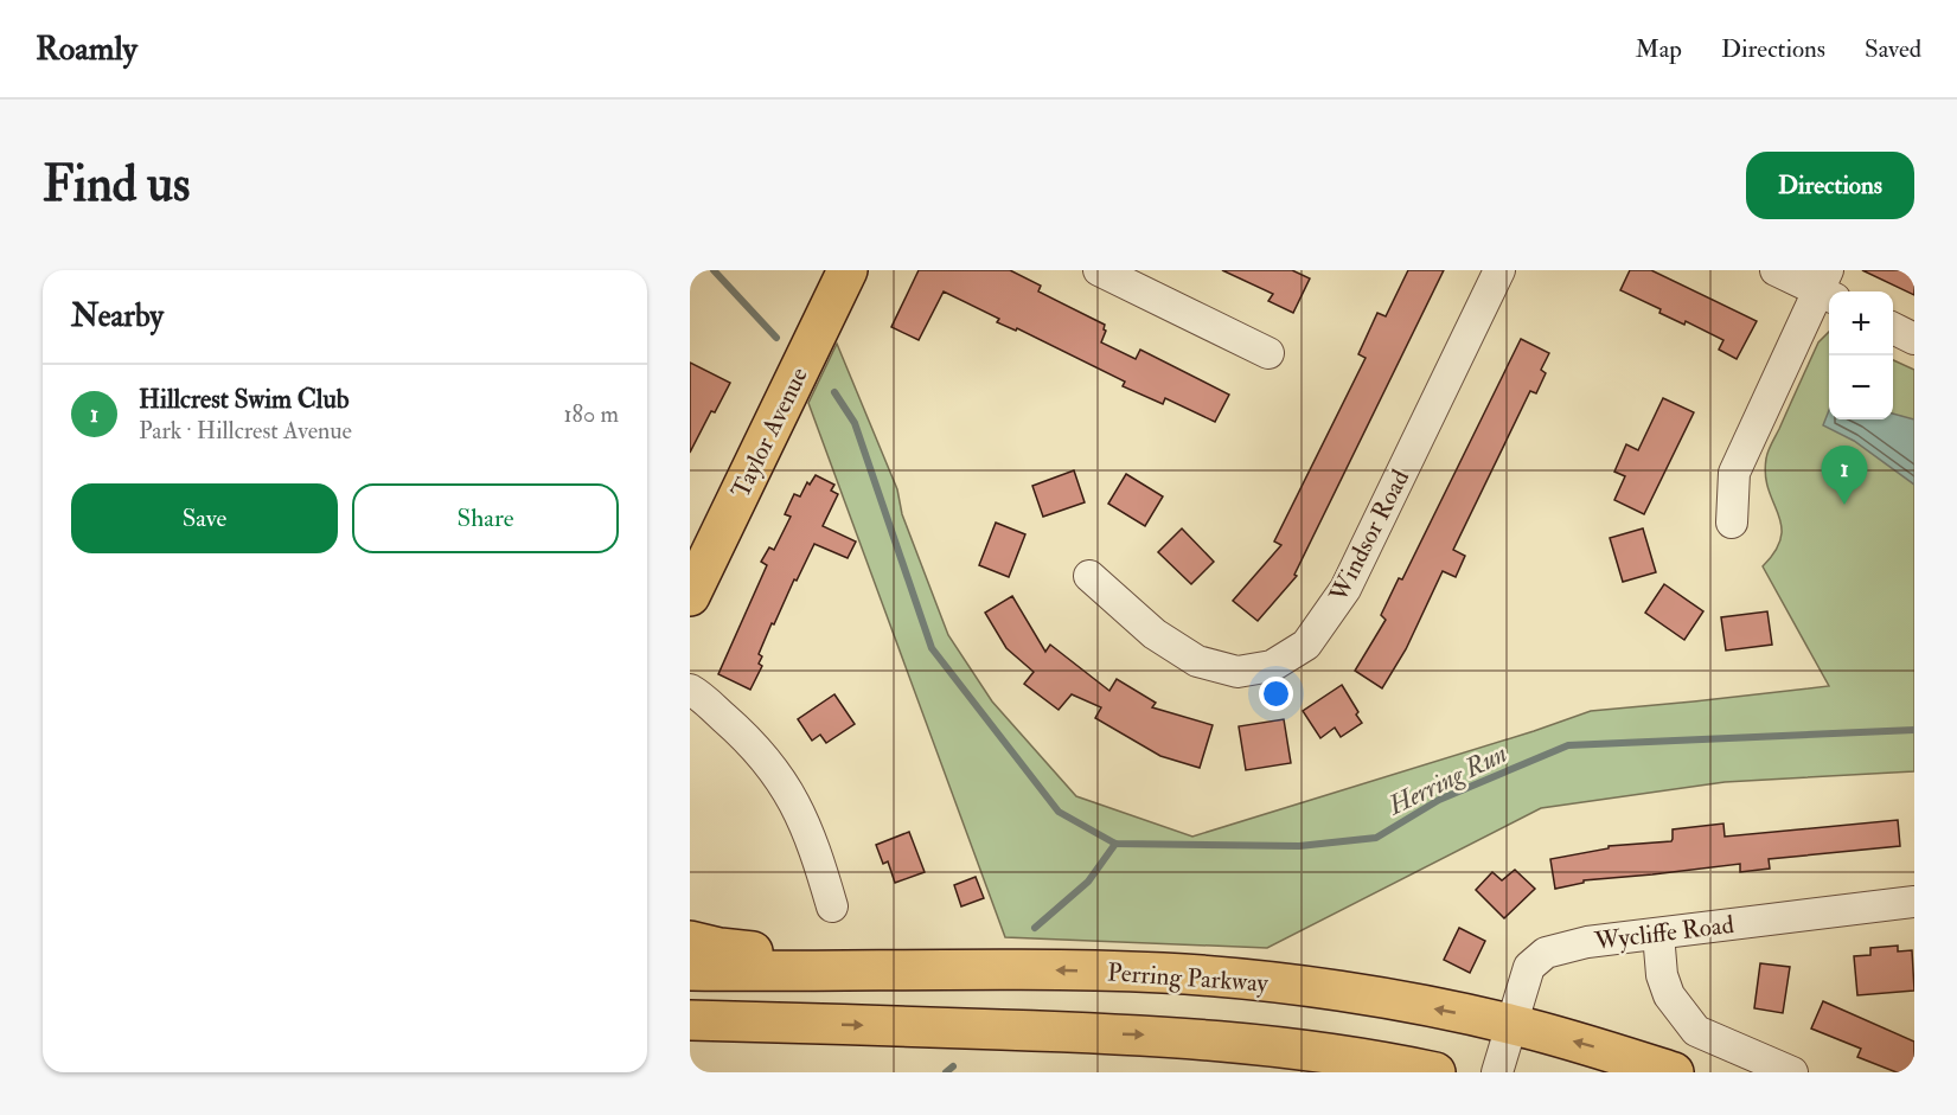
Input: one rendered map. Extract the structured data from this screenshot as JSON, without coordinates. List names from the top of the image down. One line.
{"streets":{"main road":["Taylor Avenue","Perring Parkway"],"street":["Windsor Road","Wycliffe Road"]},"crossings":[["Wycliffe Road","Perring Parkway"]],"water":["Herring Run"],"page":{"header":"Roamly","nav":["Map","Directions","Saved"],"buttons":["Directions",["Save","Share"]],"title":"Find us","heading":"Nearby","map_buttons":["+","−"],"list":[{"mark":"1","name":"Hillcrest Swim Club","note":"Park · Hillcrest Avenue","value":"180 m"}],"pins":"1"}}
